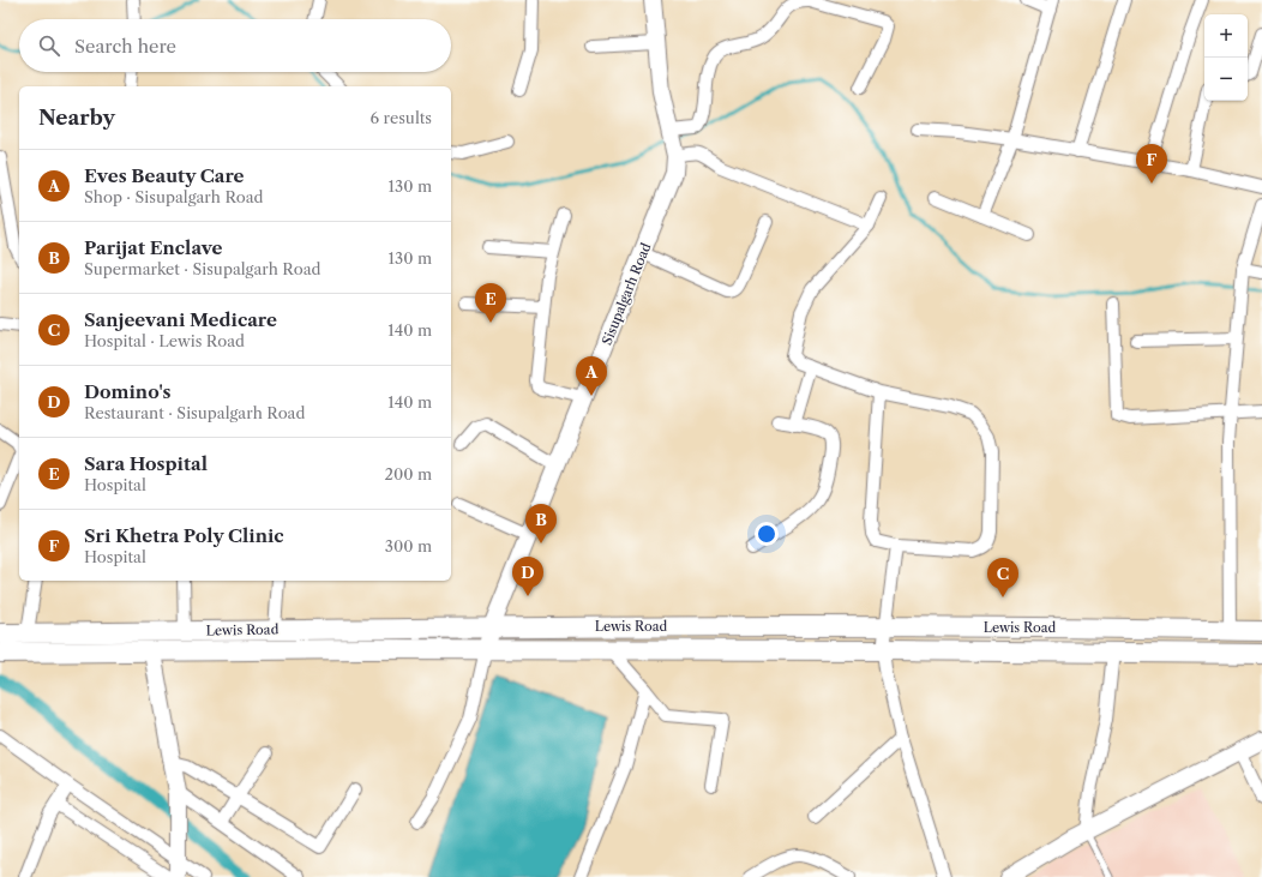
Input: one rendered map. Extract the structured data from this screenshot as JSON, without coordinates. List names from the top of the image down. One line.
{"streets":{"main road":["Lewis Road"],"street":["Sisupalgarh Road"]},"crossings":[["Sisupalgarh Road","Lewis Road"]],"page":{"map_buttons":["+","−"],"search":"Search here","heading":["Nearby","6 results"],"pins":["F","E","A","B","D","C"],"list":[{"mark":"A","name":"Eves Beauty Care","note":"Shop · Sisupalgarh Road","value":"130 m"},{"mark":"B","name":"Parijat Enclave","note":"Supermarket · Sisupalgarh Road","value":"130 m"},{"mark":"C","name":"Sanjeevani Medicare","note":"Hospital · Lewis Road","value":"140 m"},{"mark":"D","name":"Domino's","note":"Restaurant · Sisupalgarh Road","value":"140 m"},{"mark":"E","name":"Sara Hospital","note":"Hospital","value":"200 m"},{"mark":"F","name":"Sri Khetra Poly Clinic","note":"Hospital","value":"300 m"}]}}
